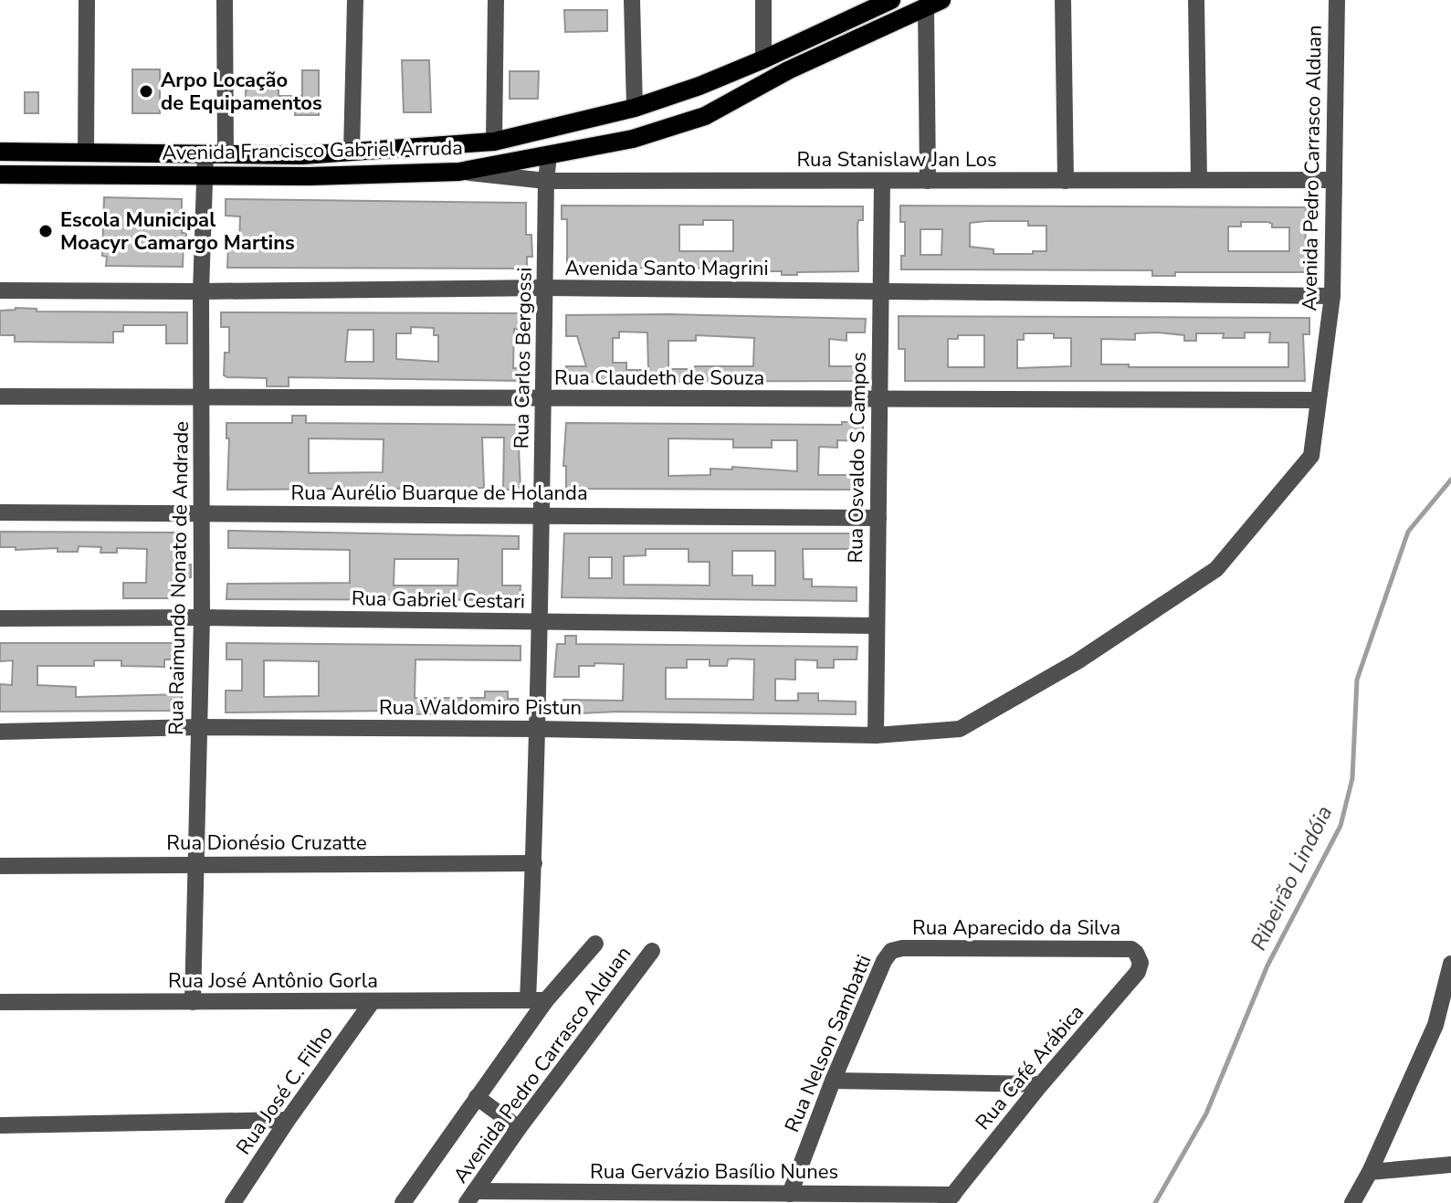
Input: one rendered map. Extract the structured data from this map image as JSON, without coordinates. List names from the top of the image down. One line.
{"streets":{"main road":["Avenida Francisco Gabriel Arruda"],"street":["Rua Stanislaw Jan Los","Avenida Pedro Carrasco Alduan","Avenida Santo Magrini","Rua Carlos Bergossi","Rua Claudeth de Souza","Rua Osvaldo S Campos","Rua Aurélio Buarque de Holanda","Rua Raimundo Nonato de Andrade","Rua Gabriel Cestari","Rua Waldomiro Pistun","Rua Dionésio Cruzatte","Rua Aparecido da Silva","Rua José Antônio Gorla","Rua Nelson Sambatti","Rua Café Arábica","Rua José C. Filho","Rua Gervázio Basílio Nunes"]},"crossings":[["Avenida Francisco Gabriel Arruda","Rua Stanislaw Jan Los"],["Avenida Francisco Gabriel Arruda","Rua Carlos Bergossi"],["Avenida Francisco Gabriel Arruda","Rua Raimundo Nonato de Andrade"],["Rua Stanislaw Jan Los","Avenida Pedro Carrasco Alduan"],["Rua Stanislaw Jan Los","Rua Carlos Bergossi"],["Rua Stanislaw Jan Los","Rua Osvaldo S Campos"],["Avenida Pedro Carrasco Alduan","Avenida Santo Magrini"],["Avenida Pedro Carrasco Alduan","Rua Claudeth de Souza"],["Avenida Pedro Carrasco Alduan","Rua Waldomiro Pistun"],["Avenida Pedro Carrasco Alduan","Rua José Antônio Gorla"],["Avenida Pedro Carrasco Alduan","Rua Gervázio Basílio Nunes"],["Avenida Santo Magrini","Rua Carlos Bergossi"],["Avenida Santo Magrini","Rua Osvaldo S Campos"],["Avenida Santo Magrini","Rua Raimundo Nonato de Andrade"],["Rua Carlos Bergossi","Rua Claudeth de Souza"],["Rua Carlos Bergossi","Rua Aurélio Buarque de Holanda"],["Rua Carlos Bergossi","Rua Gabriel Cestari"],["Rua Carlos Bergossi","Rua Waldomiro Pistun"],["Rua Carlos Bergossi","Rua Dionésio Cruzatte"],["Rua Carlos Bergossi","Rua José Antônio Gorla"],["Rua Claudeth de Souza","Rua Osvaldo S Campos"],["Rua Claudeth de Souza","Rua Raimundo Nonato de Andrade"],["Rua Osvaldo S Campos","Rua Aurélio Buarque de Holanda"],["Rua Osvaldo S Campos","Rua Gabriel Cestari"],["Rua Osvaldo S Campos","Rua Waldomiro Pistun"],["Rua Aurélio Buarque de Holanda","Rua Raimundo Nonato de Andrade"],["Rua Raimundo Nonato de Andrade","Rua Gabriel Cestari"],["Rua Raimundo Nonato de Andrade","Rua Waldomiro Pistun"],["Rua Raimundo Nonato de Andrade","Rua Dionésio Cruzatte"],["Rua Raimundo Nonato de Andrade","Rua José Antônio Gorla"],["Rua Aparecido da Silva","Rua Nelson Sambatti"],["Rua Aparecido da Silva","Rua Café Arábica"],["Rua José Antônio Gorla","Rua José C. Filho"],["Rua Nelson Sambatti","Rua Gervázio Basílio Nunes"],["Rua Café Arábica","Rua Gervázio Basílio Nunes"]],"water":["Ribeirão Lindóia"],"places":["Arpo Locação de Equipamentos","Escola Municipal Moacyr Camargo Martins"]}
